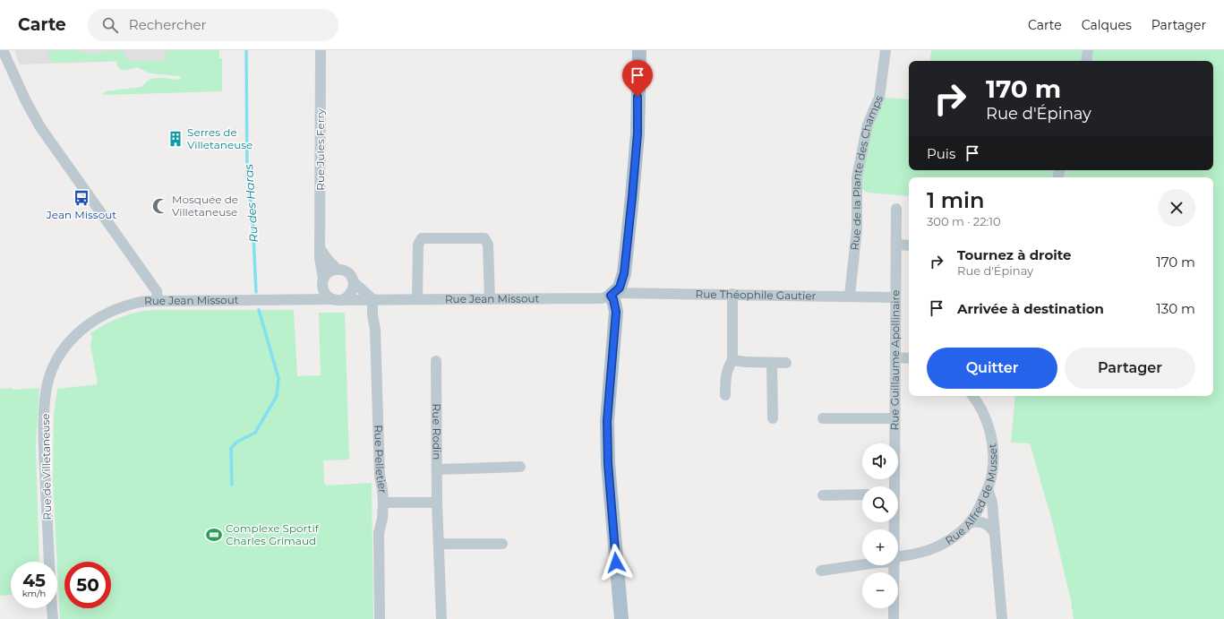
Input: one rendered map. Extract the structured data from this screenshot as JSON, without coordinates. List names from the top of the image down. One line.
{"streets":{"street":["Rue Jules Ferry","Rue de la Plante des Champs","Rue Théophile Gautier","Rue Jean Missout","Rue Guillaume Apollinaire","Rue Rodin","Rue Pelletier","Rue de Villetaneuse","Rue Alfred de Musset"]},"crossings":[["Rue Jules Ferry","Rue Jean Missout"],["Rue de la Plante des Champs","Rue Théophile Gautier"],["Rue Théophile Gautier","Rue Jean Missout"],["Rue Théophile Gautier","Rue Guillaume Apollinaire"],["Rue Jean Missout","Rue Pelletier"],["Rue Jean Missout","Rue de Villetaneuse"]],"water":["Ru des Haras"],"places":{"building":["Serres de Villetaneuse"],"bus stop":["Jean Missout"],"mosque":["Mosquée de Villetaneuse"],"sports":["Complexe Sportif Charles Grimaud"]},"page":{"header":"Carte","search":"Rechercher","nav":["Carte","Calques","Partager"],"turn":["170 m","Rue d'Épinay"],"then":"Puis","heading":["1 min","300 m · 22:10"],"list":[{"name":"Tournez à droite","note":"Rue d'Épinay","value":"170 m"},{"name":"Arrivée à destination","value":"130 m"}],"buttons":["Quitter","Partager"],"map_buttons":["+","−"],"speed":"45 km/h","limit":"50"}}
